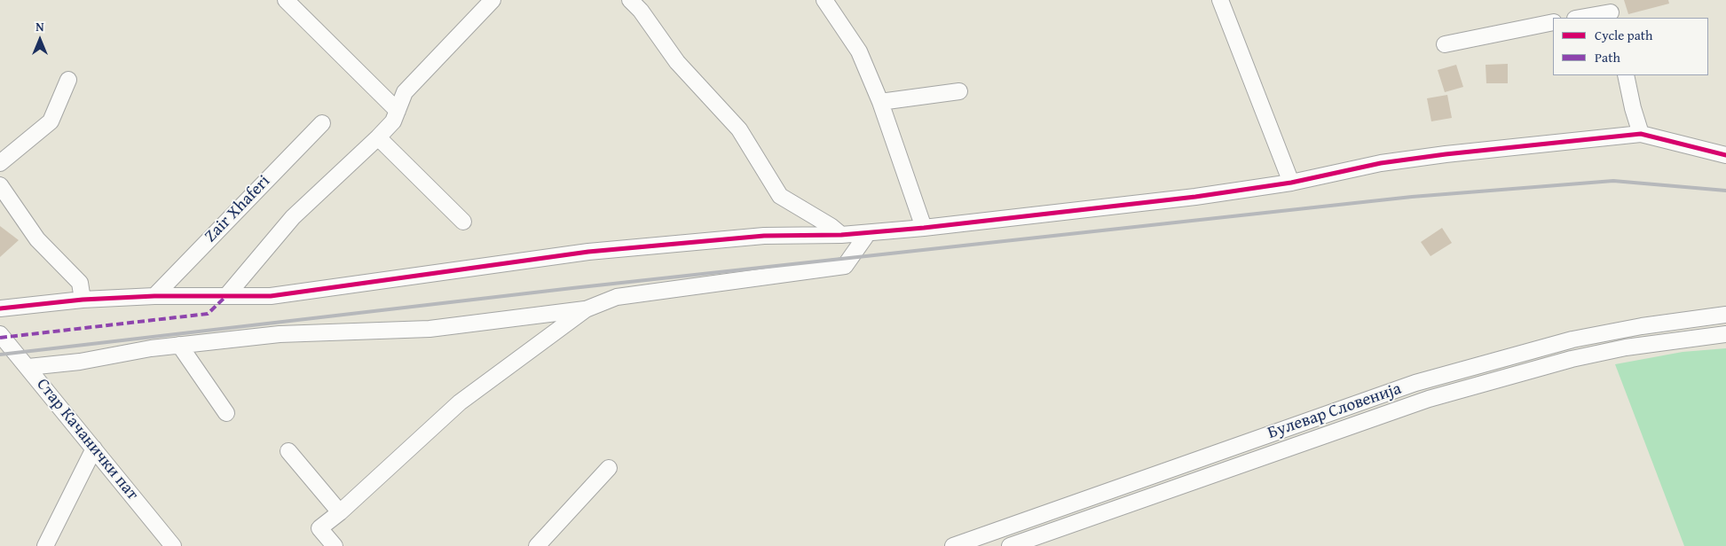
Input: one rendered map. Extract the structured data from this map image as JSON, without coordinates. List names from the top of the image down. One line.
{"streets":{"street":["Zair Xhaferi","Булевар Словенија","Стар Качанички пат"]},"legend":["Cycle path","Path"],"north":"top"}
